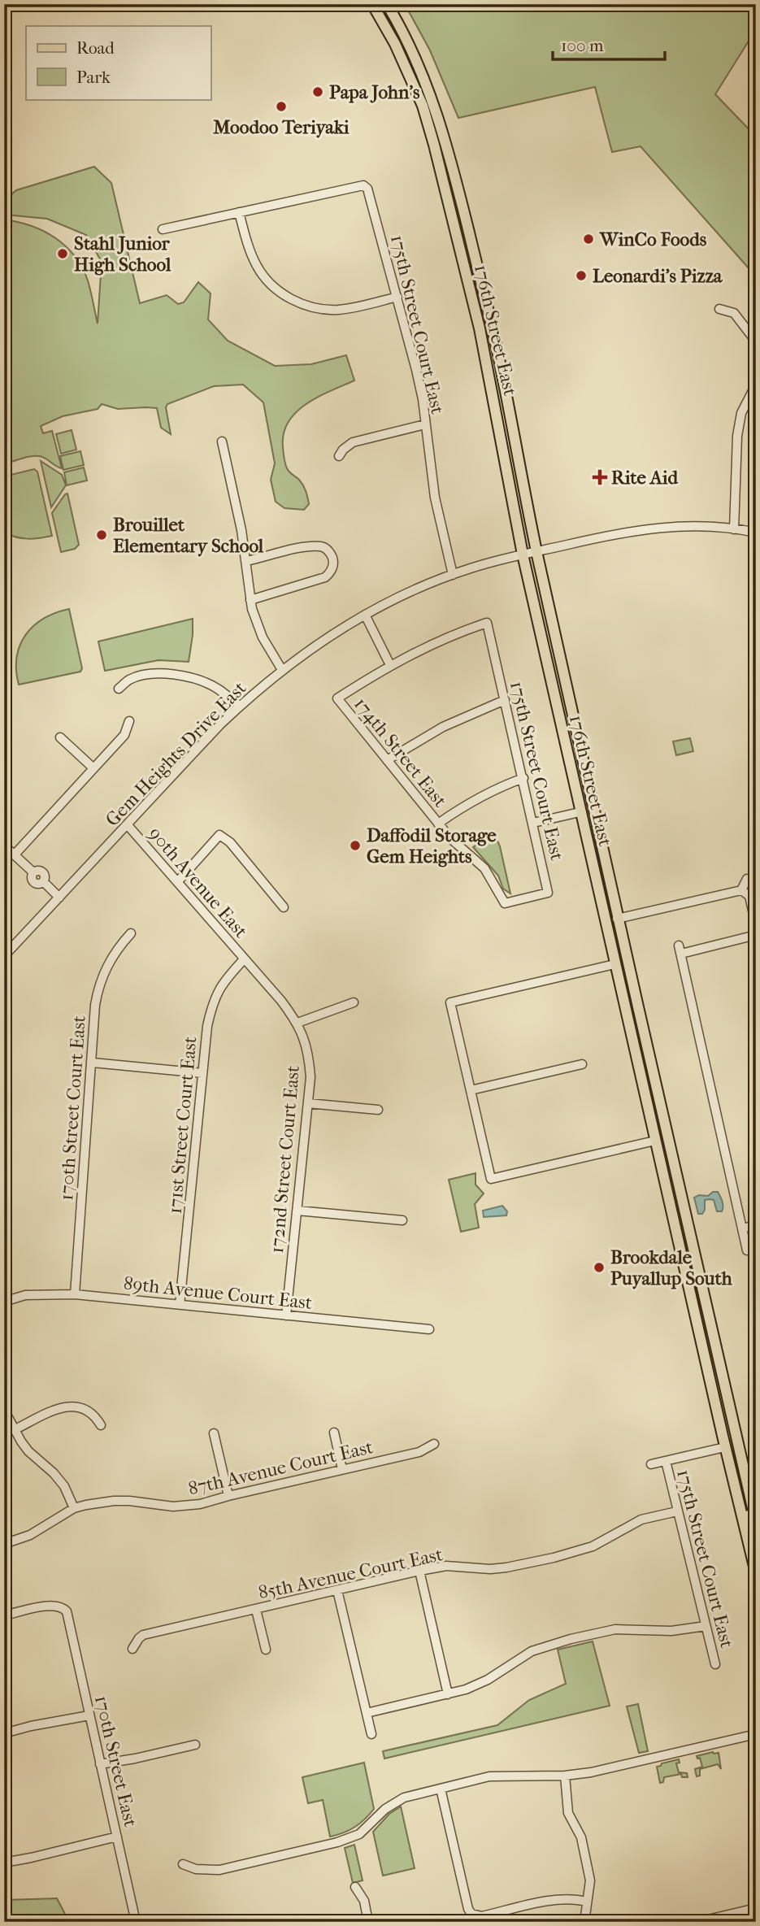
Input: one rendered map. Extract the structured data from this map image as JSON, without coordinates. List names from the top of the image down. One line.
{"streets":{"main road":["176th Street East"],"street":["175th Street Court East","174th Street East","Gem Heights Drive East","90th Avenue East","170th Street Court East","171st Street Court East","172nd Street Court East","89th Avenue Court East","87th Avenue Court East","85th Avenue Court East","170th Street East"]},"crossings":[["175th Street Court East","174th Street East"],["175th Street Court East","Gem Heights Drive East"],["175th Street Court East","85th Avenue Court East"],["176th Street East","Gem Heights Drive East"],["Gem Heights Drive East","90th Avenue East"],["90th Avenue East","171st Street Court East"],["90th Avenue East","172nd Street Court East"],["170th Street Court East","89th Avenue Court East"],["171st Street Court East","172nd Street Court East"],["171st Street Court East","89th Avenue Court East"],["172nd Street Court East","89th Avenue Court East"]],"places":{"other":["Papa John's","Moodoo Teriyaki","WinCo Foods","Stahl Junior High School","Leonardi's Pizza","Brouillet Elementary School","Daffodil Storage Gem Heights","Brookdale Puyallup South"],"health":["Rite Aid"]},"legend":["Road","Park"],"scale_bar":"100 m"}
